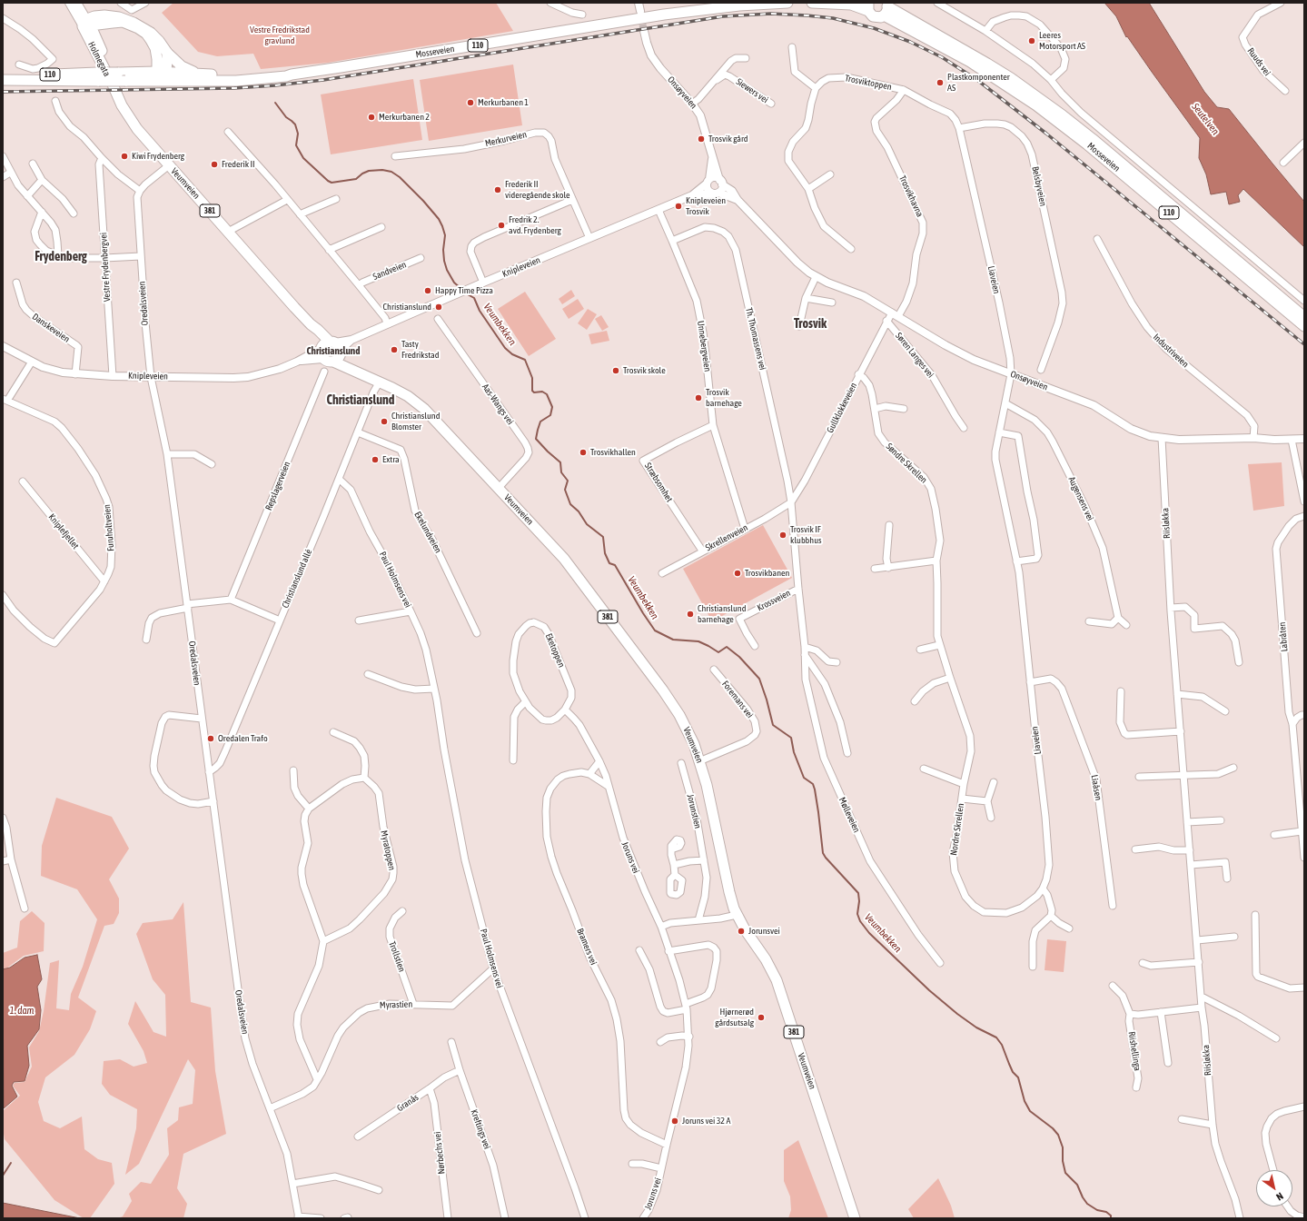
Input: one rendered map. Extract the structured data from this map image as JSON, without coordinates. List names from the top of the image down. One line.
{"streets":{"main road":["110","Mosseveien","Holmegata","Veumveien","381"],"street":["Ruuds vei","Trosviktoppen","Siewers vei","Onsøyveien","Merkurveien","Belsbyveien","Trosvikhavna","Vestre Frydenbergvei","Knipleveien","Sandveien","Liaveien","Oredalsveien","Danskeveien","Th. Thomassens vei","Unnebergveien","Industriveien","Søren Langes vei","Aas-Wangs vei","Gullklokkeveien","Søndre Skrellen","Stræbsomhet","Repslagerveien","Augensens vei","Riisløkka","Furuholtveien","Kniplefjellet","Ekelundveien","Skrellenveien","Christianslund allé","Paul Holmsens vei","Krossveien","Labråten","Eketoppen","Foremans vei","Liaåsen","Jorunstien","Mølleveien","Nordre Skrellen","Myratoppen","Joruns vei","Bramers vei","Trollstien","Myrastien","Riishellinga","Granås","Kreftings vei","Nørbechs vei"]},"crossings":[["110","Mosseveien"],["Holmegata","Veumveien"],["Trosviktoppen","Trosvikhavna"],["Onsøyveien","Trosvikhavna"],["Onsøyveien","Knipleveien"],["Onsøyveien","Liaveien"],["Onsøyveien","Industriveien"],["Onsøyveien","Gullklokkeveien"],["Onsøyveien","Riisløkka"],["Merkurveien","Knipleveien"],["Veumveien","Knipleveien"],["Veumveien","Aas-Wangs vei"],["Veumveien","Christianslund allé"],["Veumveien","Foremans vei"],["Belsbyveien","Liaveien"],["Vestre Frydenbergvei","Knipleveien"],["Knipleveien","Oredalsveien"],["Knipleveien","Danskeveien"],["Knipleveien","Unnebergveien"],["Liaveien","Augensens vei"],["Liaveien","Liaåsen"],["Liaveien","Nordre Skrellen"],["Oredalsveien","Christianslund allé"],["Oredalsveien","Myrastien"],["Th. Thomassens vei","Unnebergveien"],["Th. Thomassens vei","Gullklokkeveien"],["Th. Thomassens vei","Skrellenveien"],["Th. Thomassens vei","Mølleveien"],["Unnebergveien","Stræbsomhet"],["Unnebergveien","Skrellenveien"],["Søren Langes vei","Gullklokkeveien"],["Gullklokkeveien","Søndre Skrellen"],["Gullklokkeveien","Skrellenveien"],["Gullklokkeveien","Mølleveien"],["Søndre Skrellen","Nordre Skrellen"],["Stræbsomhet","Skrellenveien"],["Furuholtveien","Kniplefjellet"],["Ekelundveien","Christianslund allé"],["Skrellenveien","Mølleveien"],["Christianslund allé","Paul Holmsens vei"],["Paul Holmsens vei","Myrastien"],["Krossveien","Mølleveien"],["Joruns vei","Bramers vei"],["Trollstien","Myrastien"],["Granås","Kreftings vei"],["Granås","Nørbechs vei"]],"districts":["Frydenberg","Trosvik","Christianslund","Christianslund"],"water":["Seutelven","Veumbekken","1. dam"],"parks":["Vestre Fredrikstad gravlund"],"places":["Leeres Motorsport AS","Plastkomponenter AS","Merkurbanen 1","Merkurbanen 2","Trosvik gård","Kiwi Frydenberg","Frederik II","Frederik II videregående skole","Knipleveien Trosvik","Fredrik 2. avd. Frydenberg","Happy Time Pizza","Christianslund","Tasty Fredrikstad","Trosvik skole","Trosvik barnehage","Christianslund Blomster","Trosvikhallen","Extra","Trosvik IF klubbhus","Trosvikbanen","Christianslund barnehage","Oredalen Trafo","Jorunsvei","Hjørnerød gårdsutsalg","Joruns vei 32 A"],"north":"bottom right"}
